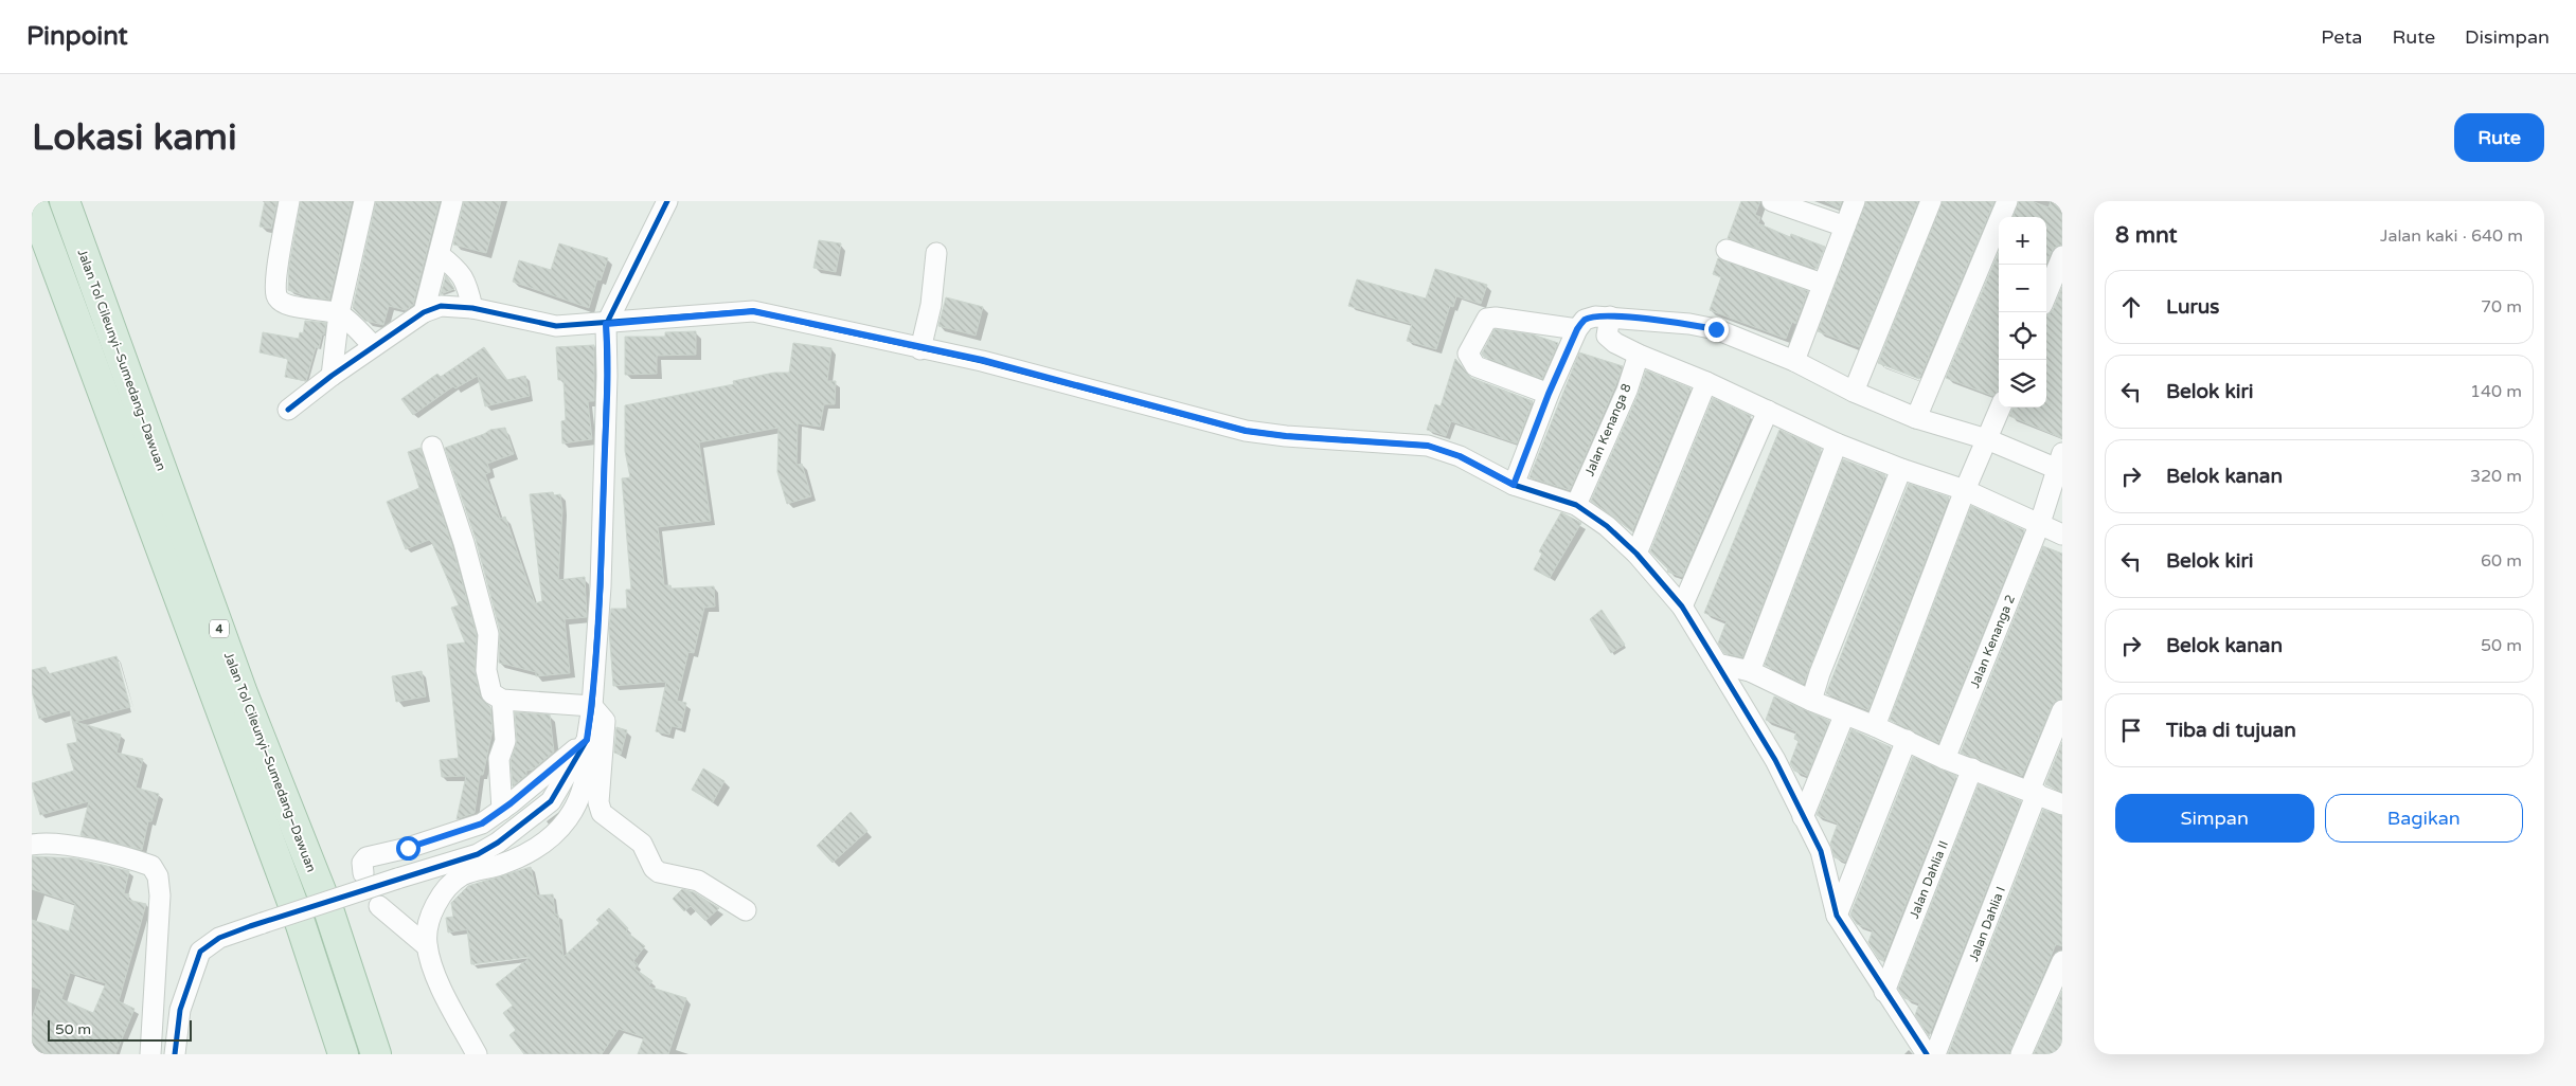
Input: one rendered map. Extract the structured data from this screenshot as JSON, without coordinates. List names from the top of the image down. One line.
{"streets":{"highway":["Jalan Tol Cileunyi–Sumedang–Dawuan","4"],"street":["Jalan Kenanga 8","Jalan Kenanga 2","Jalan Dahlia II","Jalan Dahlia I"]},"scale_bar":"50 m","page":{"header":"Pinpoint","nav":["Peta","Rute","Disimpan"],"buttons":["Rute",["Simpan","Bagikan"]],"title":"Lokasi kami","heading":["8 mnt","Jalan kaki · 640 m"],"map_buttons":["+","−"],"list":[["Lurus","70 m"],["Belok kiri","140 m"],["Belok kanan","320 m"],["Belok kiri","60 m"],["Belok kanan","50 m"],"Tiba di tujuan"],"scale":"50 m"}}
